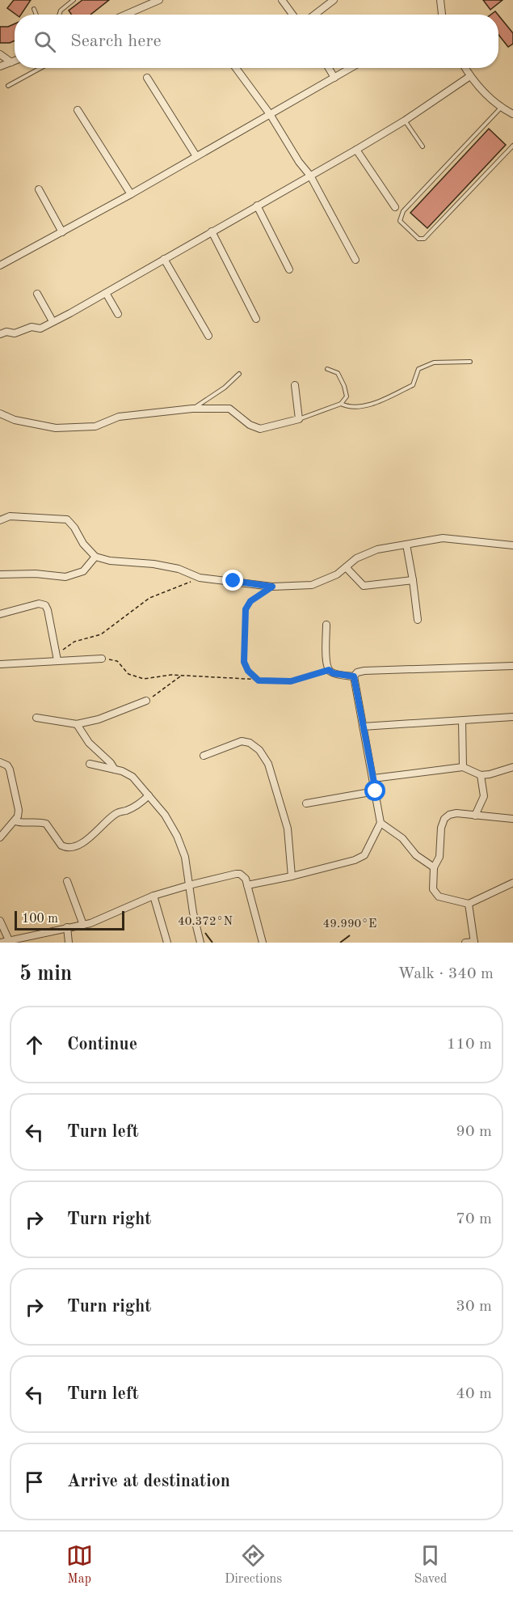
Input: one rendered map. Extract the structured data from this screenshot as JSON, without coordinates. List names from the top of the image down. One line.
{"scale_bar":"100 m","page":{"search":"Search here","scale":"100 m","heading":["5 min","Walk · 340 m"],"list":[["Continue","110 m"],["Turn left","90 m"],["Turn right","70 m"],["Turn right","30 m"],["Turn left","40 m"],"Arrive at destination"],"nav":["Map","Directions","Saved"]},"coordinates":["40.372°N","49.990°E"]}
